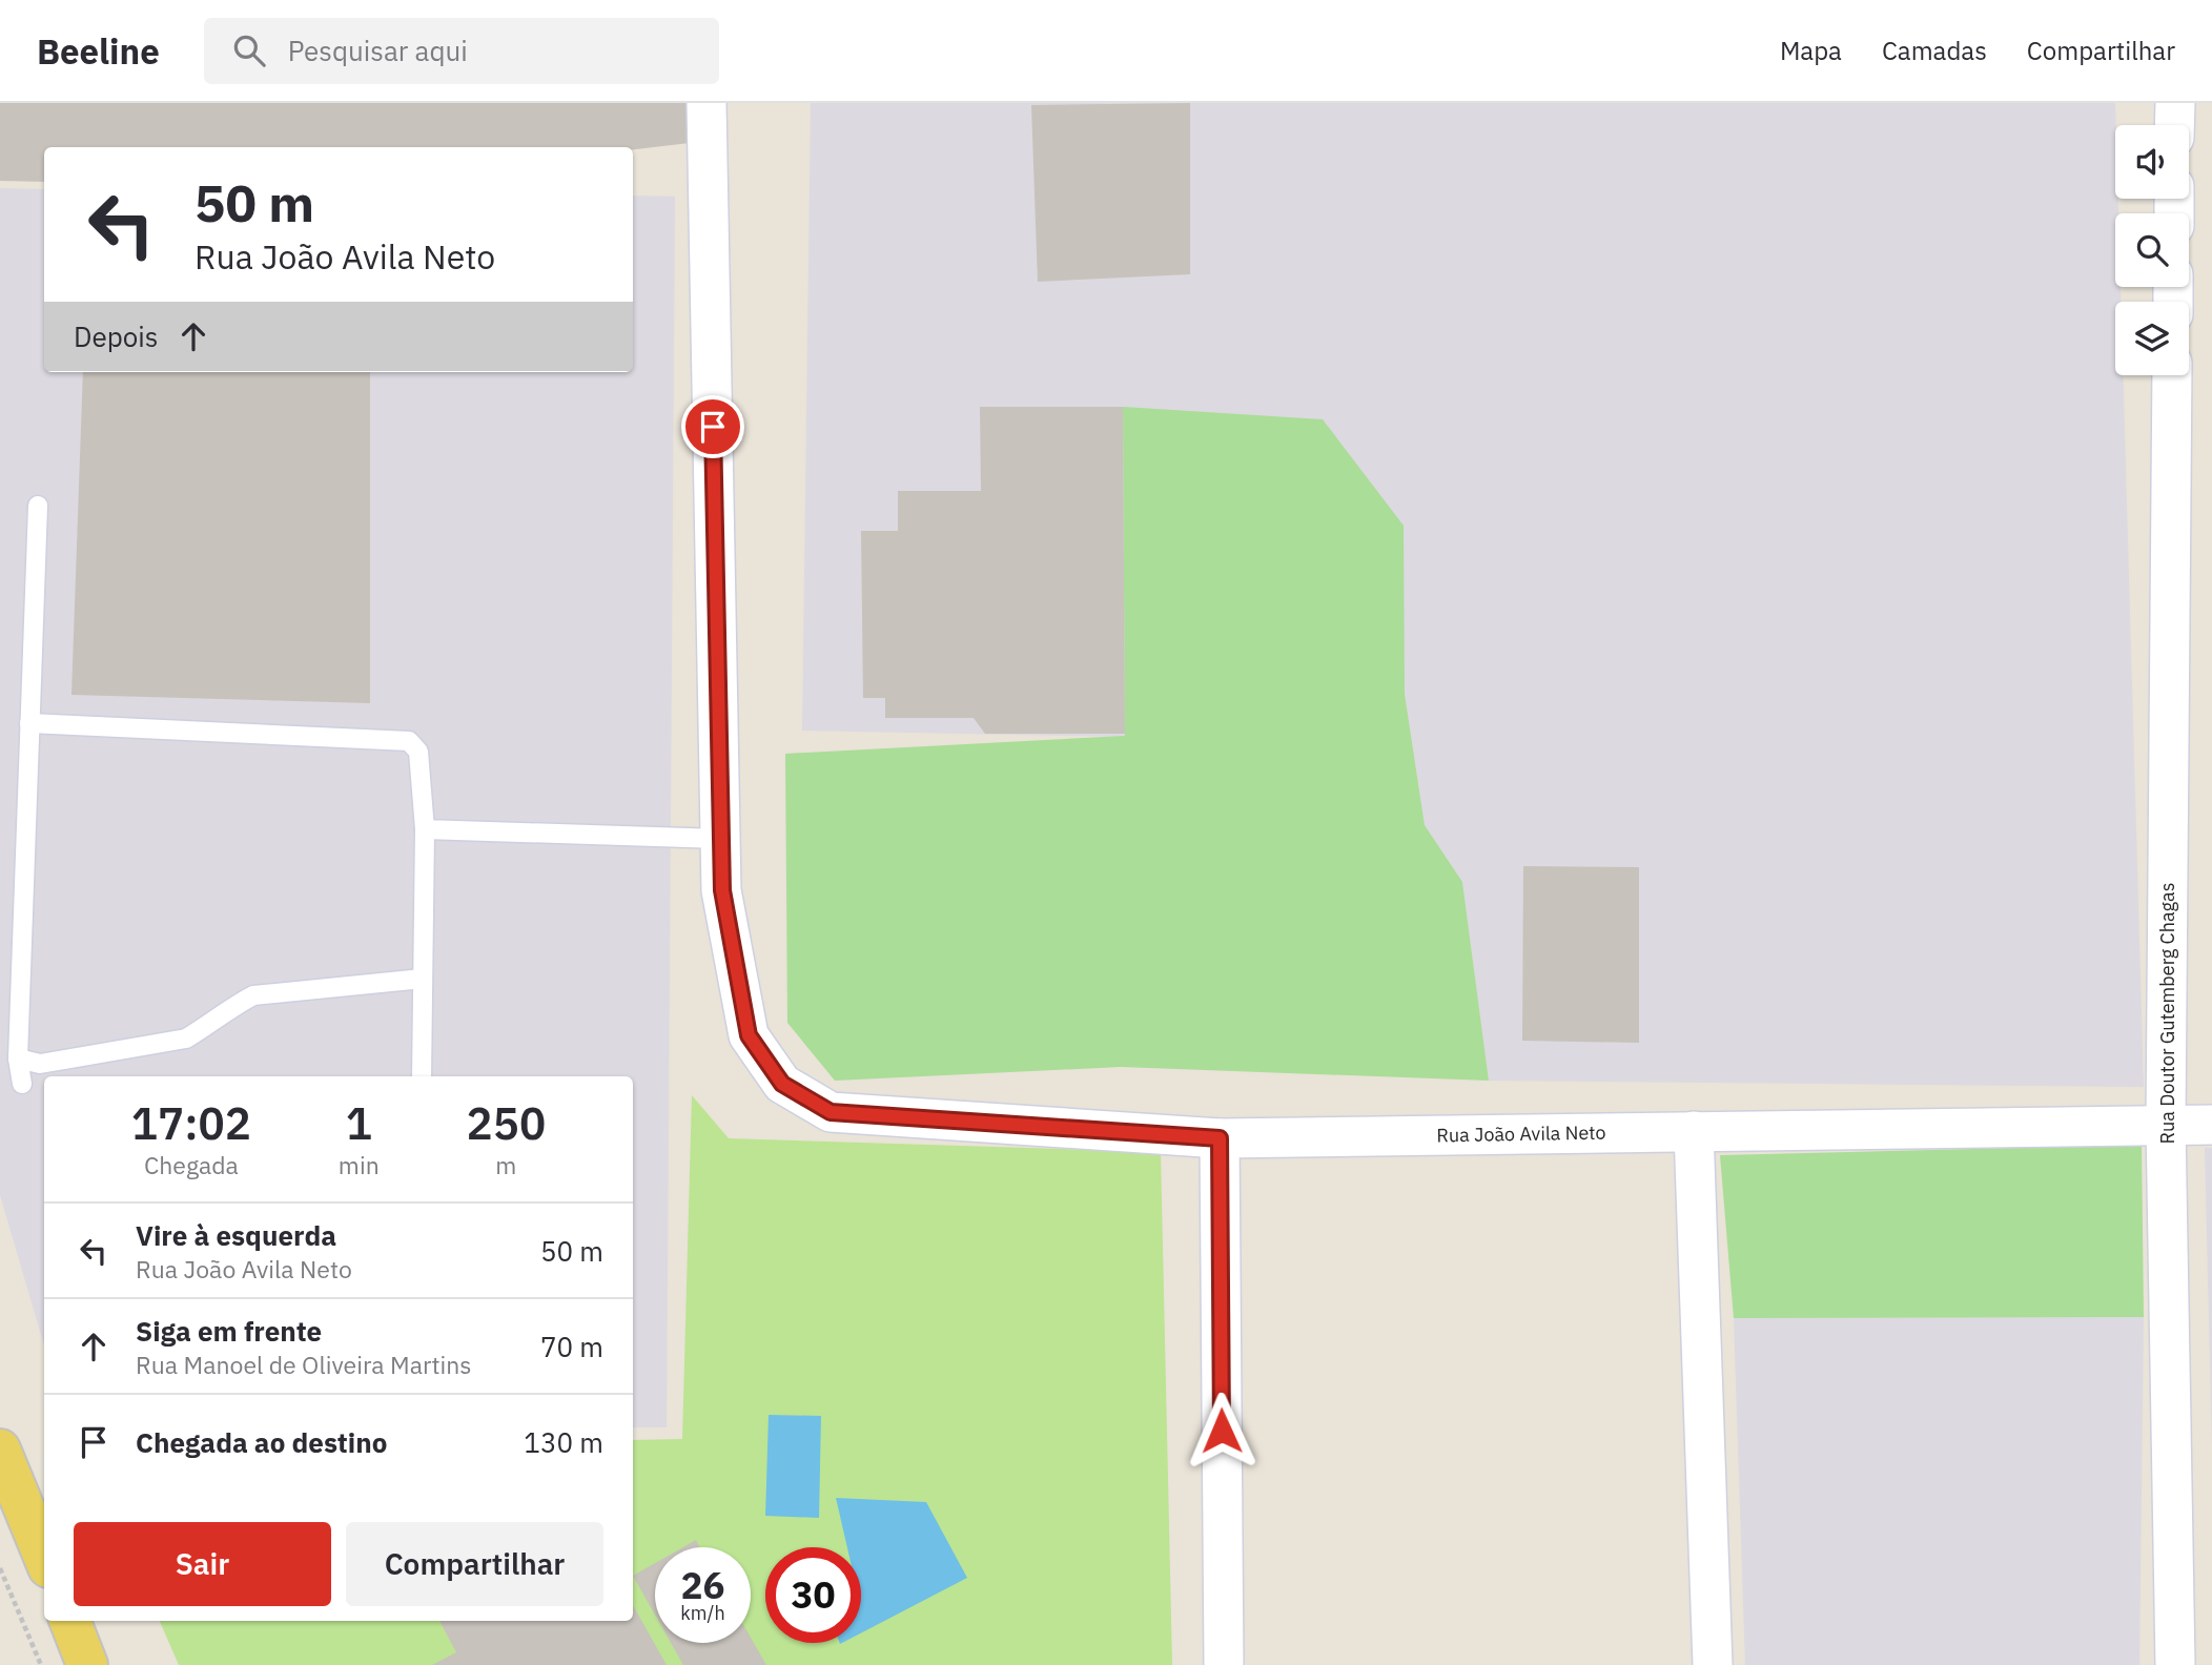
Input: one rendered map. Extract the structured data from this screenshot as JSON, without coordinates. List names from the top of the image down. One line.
{"streets":{"street":["Rua Doutor Gutemberg Chagas","Rua João Avila Neto"]},"crossings":[["Rua Doutor Gutemberg Chagas","Rua João Avila Neto"]],"page":{"header":"Beeline","search":"Pesquisar aqui","nav":["Mapa","Camadas","Compartilhar"],"turn":["50 m","Rua João Avila Neto"],"then":"Depois","eta":["17:02","Chegada","1","min","250","m"],"list":[{"name":"Vire à esquerda","note":"Rua João Avila Neto","value":"50 m"},{"name":"Siga em frente","note":"Rua Manoel de Oliveira Martins","value":"70 m"},{"name":"Chegada ao destino","value":"130 m"}],"buttons":["Sair","Compartilhar"],"speed":"26 km/h","limit":"30"}}
